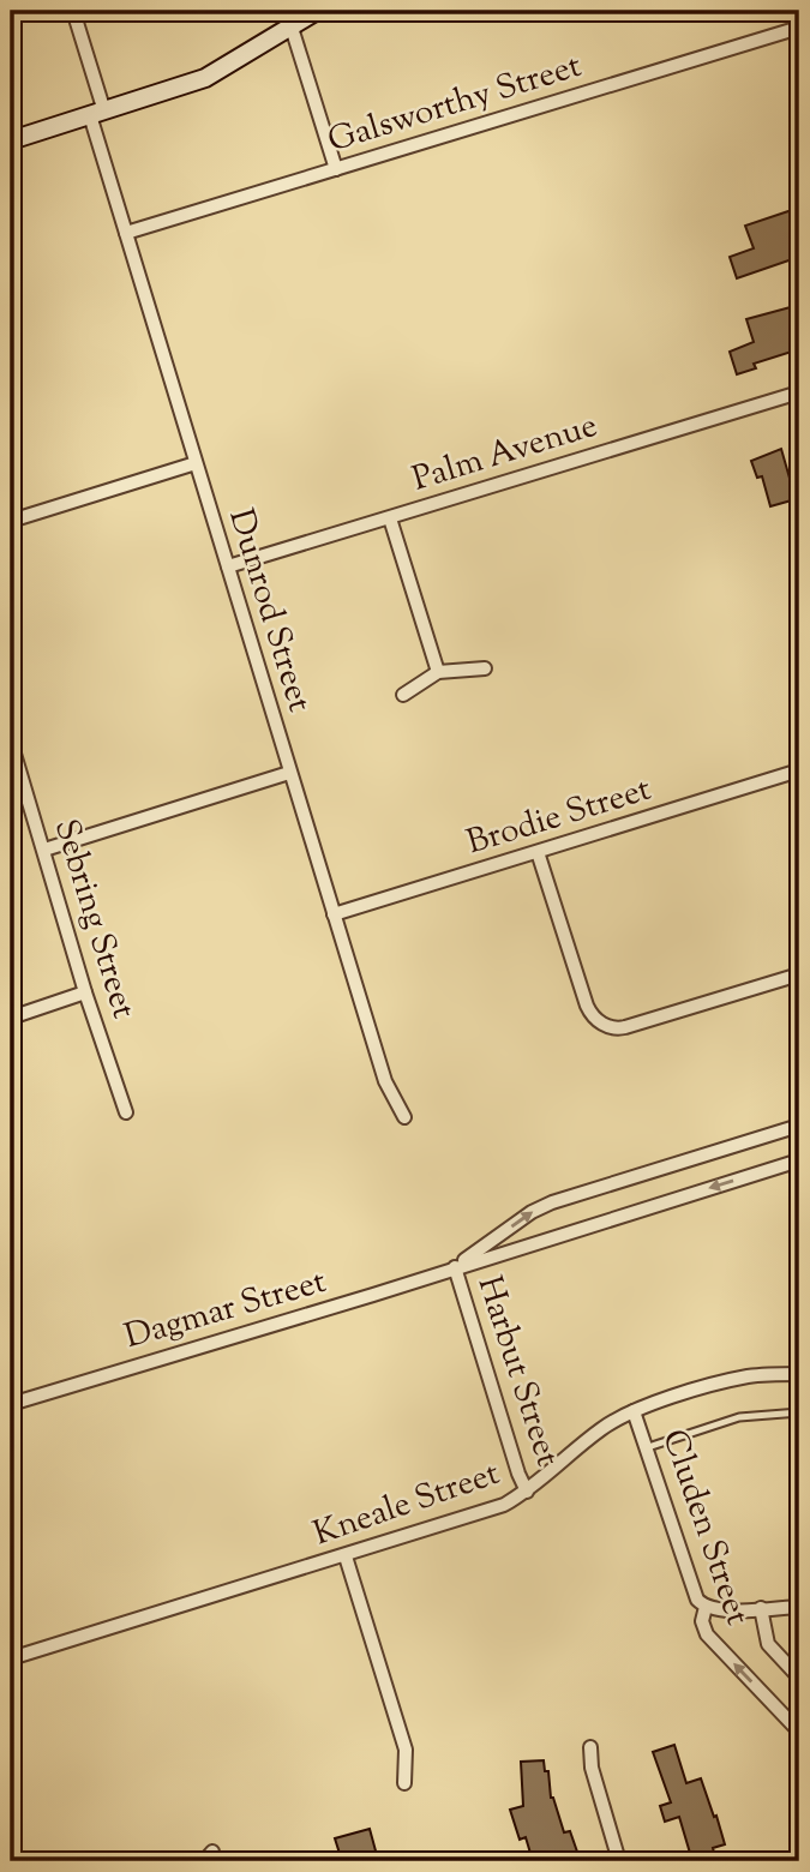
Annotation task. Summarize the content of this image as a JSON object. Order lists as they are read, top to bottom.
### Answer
{
  "streets": {
    "street": [
      "Galsworthy Street",
      "Palm Avenue",
      "Dunrod Street",
      "Brodie Street",
      "Sebring Street",
      "Dagmar Street",
      "Harbut Street",
      "Kneale Street",
      "Cluden Street"
    ]
  },
  "crossings": [
    ["Galsworthy Street", "Dunrod Street"],
    ["Palm Avenue", "Dunrod Street"],
    ["Dunrod Street", "Brodie Street"],
    ["Dagmar Street", "Harbut Street"],
    ["Harbut Street", "Kneale Street"],
    ["Kneale Street", "Cluden Street"]
  ]
}
